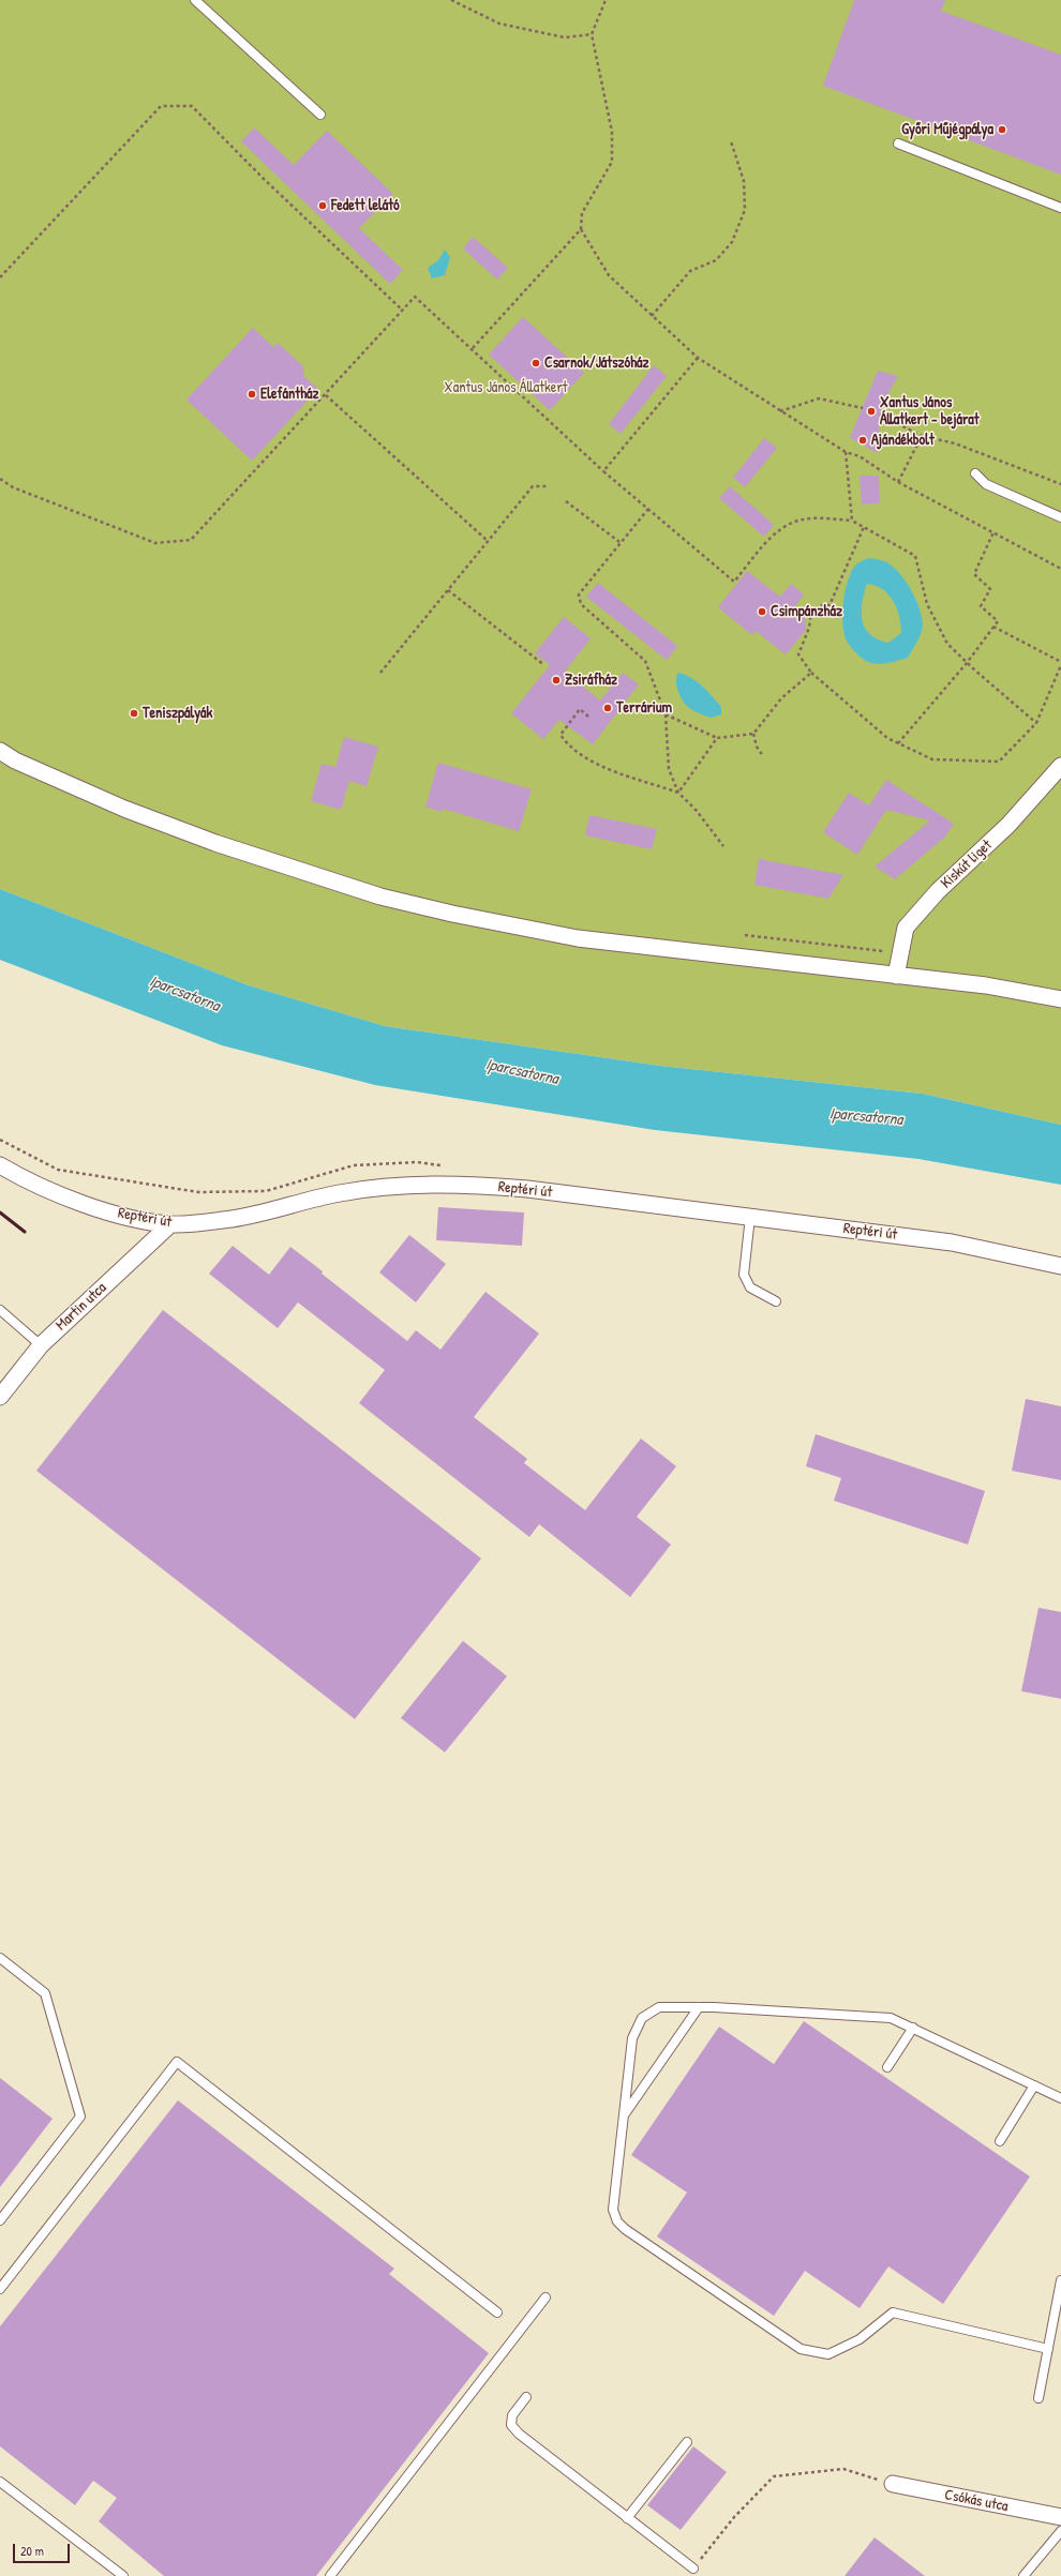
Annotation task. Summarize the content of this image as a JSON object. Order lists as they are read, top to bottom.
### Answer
{
  "streets": {
    "street": [
      "Kiskút liget",
      "Reptéri út",
      "Martin utca",
      "Csókás utca"
    ]
  },
  "crossings": [
    ["Reptéri út", "Martin utca"]
  ],
  "water": ["Iparcsatorna"],
  "parks": ["Xantus János Állatkert"],
  "places": [
    "Győri Műjégpálya",
    "Fedett lelátó",
    "Csarnok/Játszóház",
    "Elefántház",
    "Xantus János Állatkert - bejárat",
    "Ajándékbolt",
    "Csimpánzház",
    "Zsiráfház",
    "Terrárium",
    "Teniszpályák"
  ],
  "scale_bar": "20 m"
}
